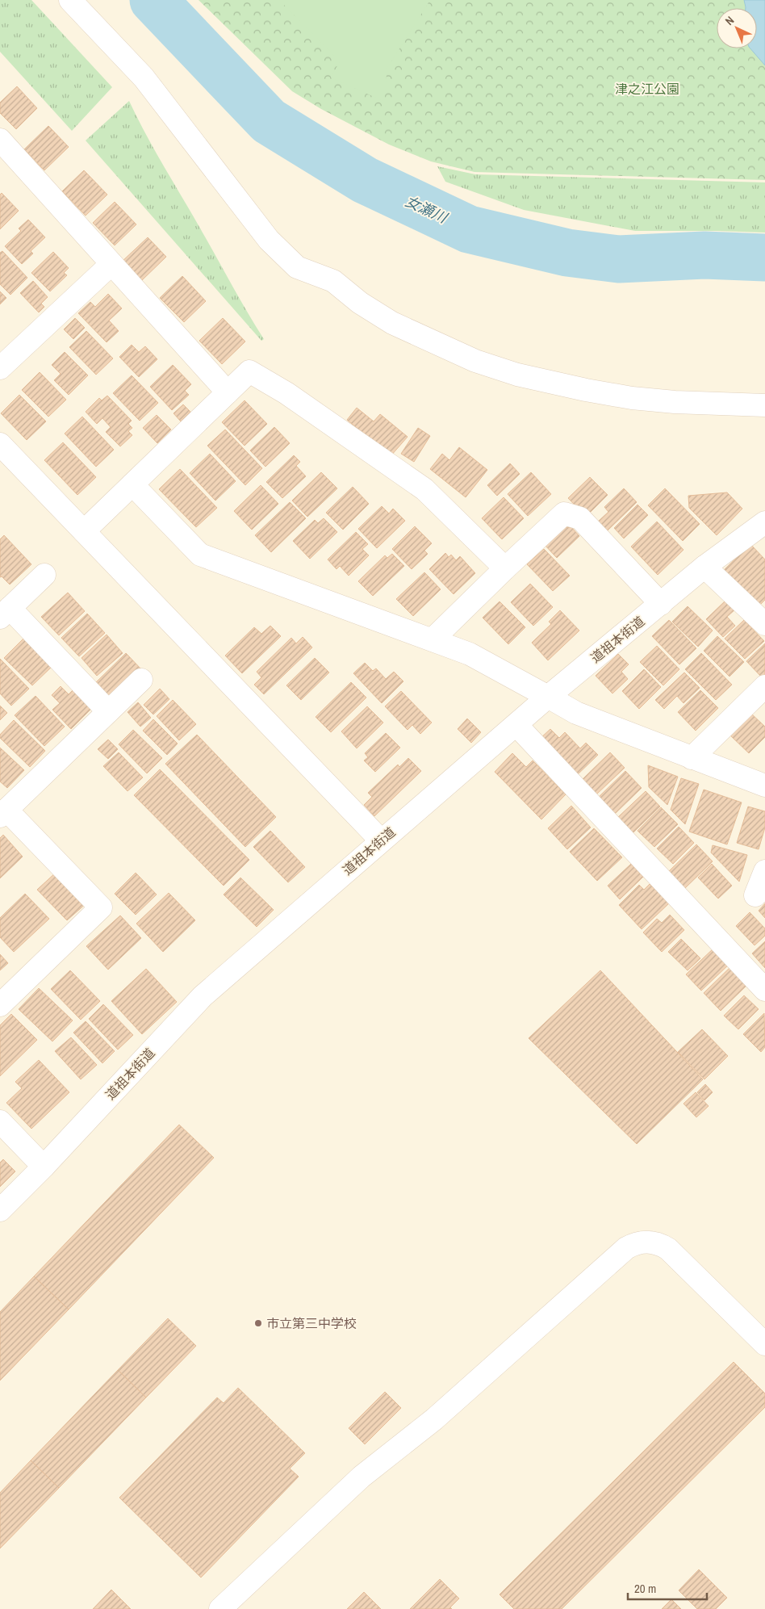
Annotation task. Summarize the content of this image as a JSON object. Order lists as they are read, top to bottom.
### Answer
{
  "streets": {
    "street": ["道祖本街道"]
  },
  "water": ["女瀬川"],
  "parks": ["津之江公園"],
  "places": ["市立第三中学校"],
  "scale_bar": "20 m",
  "north": "top left"
}
